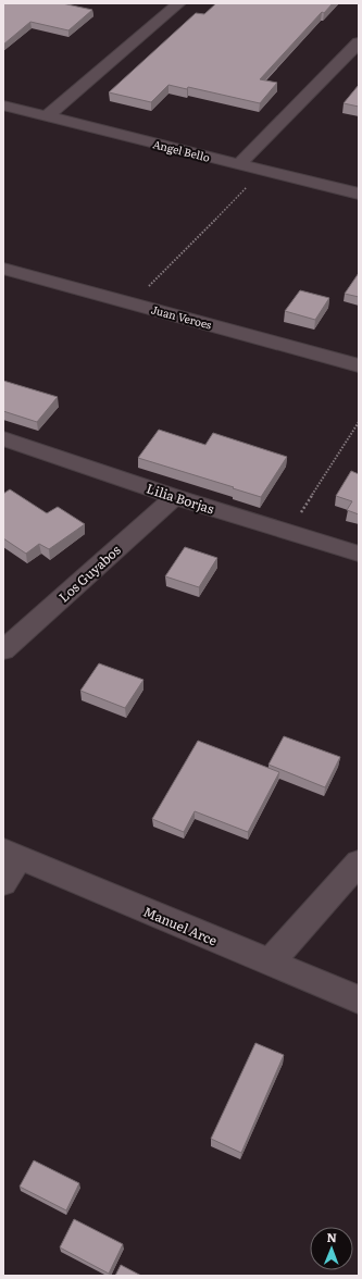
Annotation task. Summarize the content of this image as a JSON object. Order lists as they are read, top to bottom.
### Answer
{
  "streets": {
    "street": [
      "Angel Bello",
      "Juan Veroes",
      "Lilia Borjas",
      "Los Guyabos",
      "Manuel Arce"
    ]
  },
  "crossings": [
    ["Lilia Borjas", "Los Guyabos"]
  ],
  "north": "top"
}
